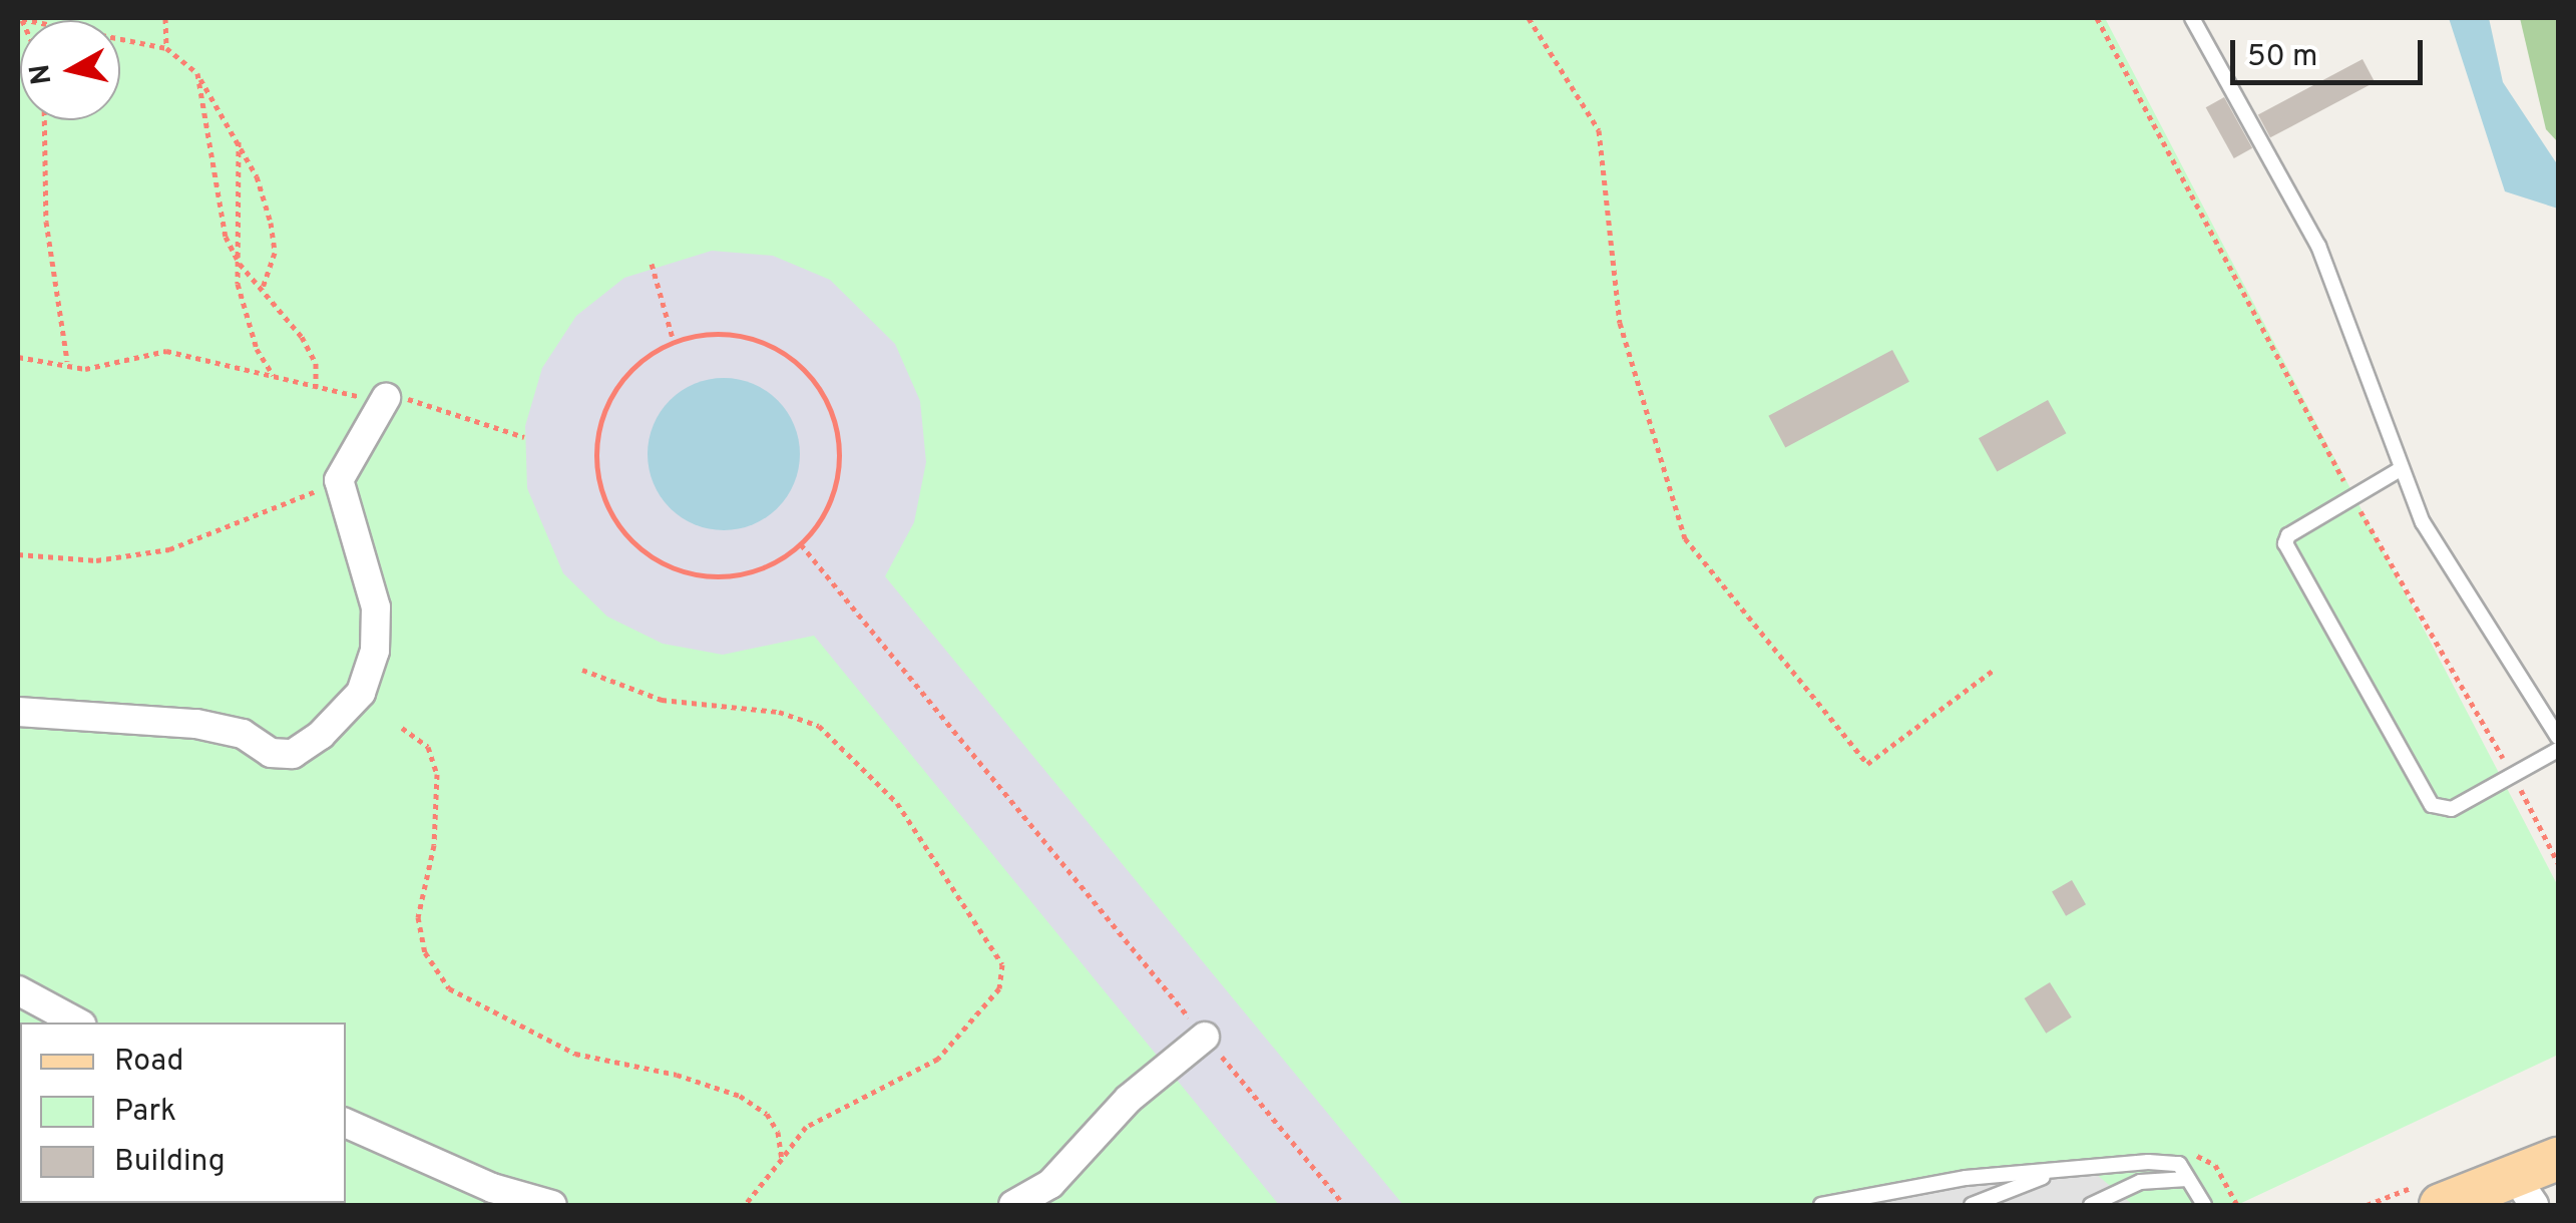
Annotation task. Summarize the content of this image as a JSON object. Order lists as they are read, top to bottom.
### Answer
{
  "legend": ["Road", "Park", "Building"],
  "scale_bar": "50 m",
  "north": "left"
}
